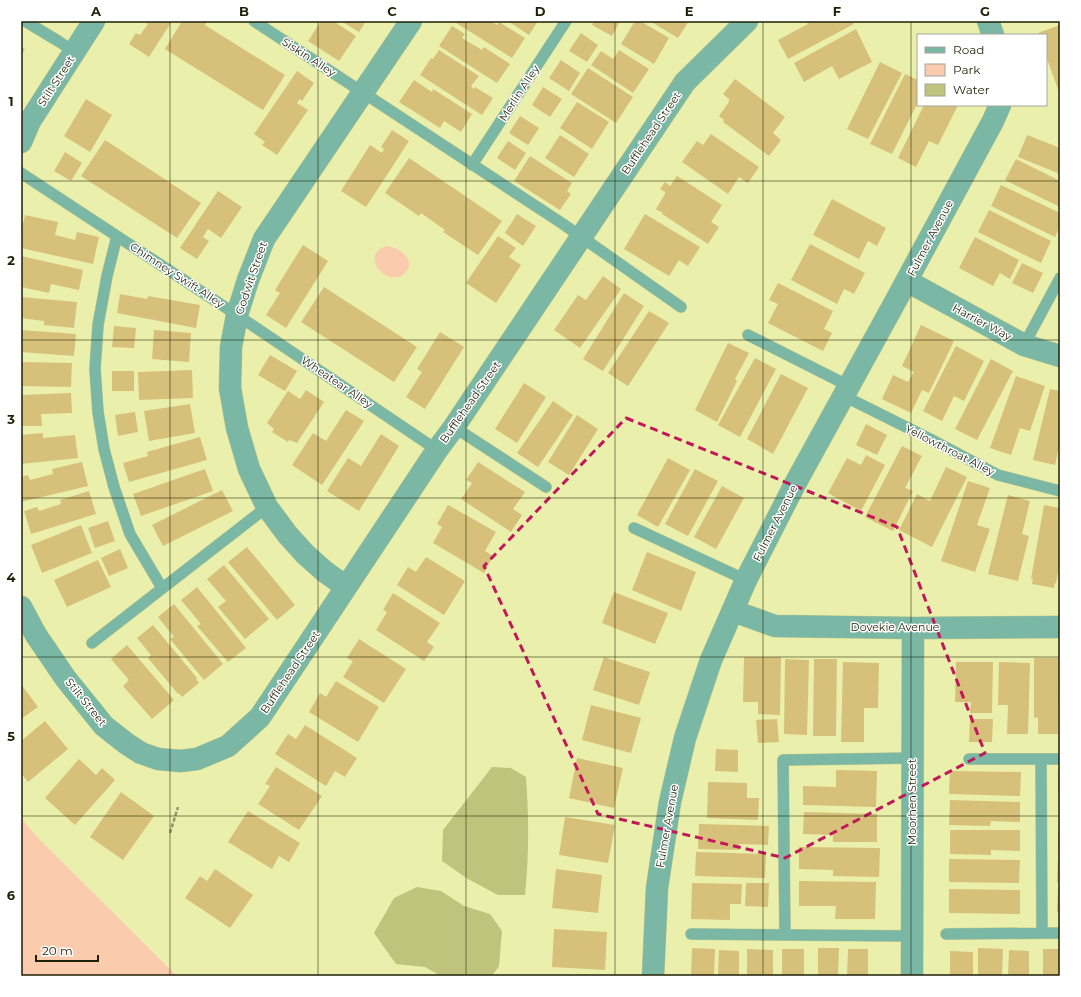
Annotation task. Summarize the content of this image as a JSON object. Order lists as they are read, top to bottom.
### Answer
{
  "streets": {
    "street": [
      "Stilt Street",
      "Bufflehead Street",
      "Fulmer Avenue",
      "Godwit Street",
      "Harrier Way",
      "Dovekie Avenue",
      "Moorhen Street"
    ],
    "lane": [
      "Siskin Alley",
      "Merlin Alley",
      "Chimney Swift Alley",
      "Wheatear Alley",
      "Yellowthroat Alley"
    ]
  },
  "crossings": [
    ["Siskin Alley", "Godwit Street"],
    ["Stilt Street", "Bufflehead Street"],
    ["Bufflehead Street", "Godwit Street"],
    ["Bufflehead Street", "Wheatear Alley"],
    ["Fulmer Avenue", "Harrier Way"],
    ["Fulmer Avenue", "Yellowthroat Alley"],
    ["Fulmer Avenue", "Dovekie Avenue"],
    ["Chimney Swift Alley", "Godwit Street"],
    ["Chimney Swift Alley", "Wheatear Alley"],
    ["Godwit Street", "Wheatear Alley"],
    ["Dovekie Avenue", "Moorhen Street"]
  ],
  "legend": ["Road", "Park", "Water"],
  "scale_bar": "20 m",
  "grid": {
    "columns": [
      "A",
      "B",
      "C",
      "D",
      "E",
      "F",
      "G"
    ],
    "rows": [
      "1",
      "2",
      "3",
      "4",
      "5",
      "6"
    ]
  }
}
